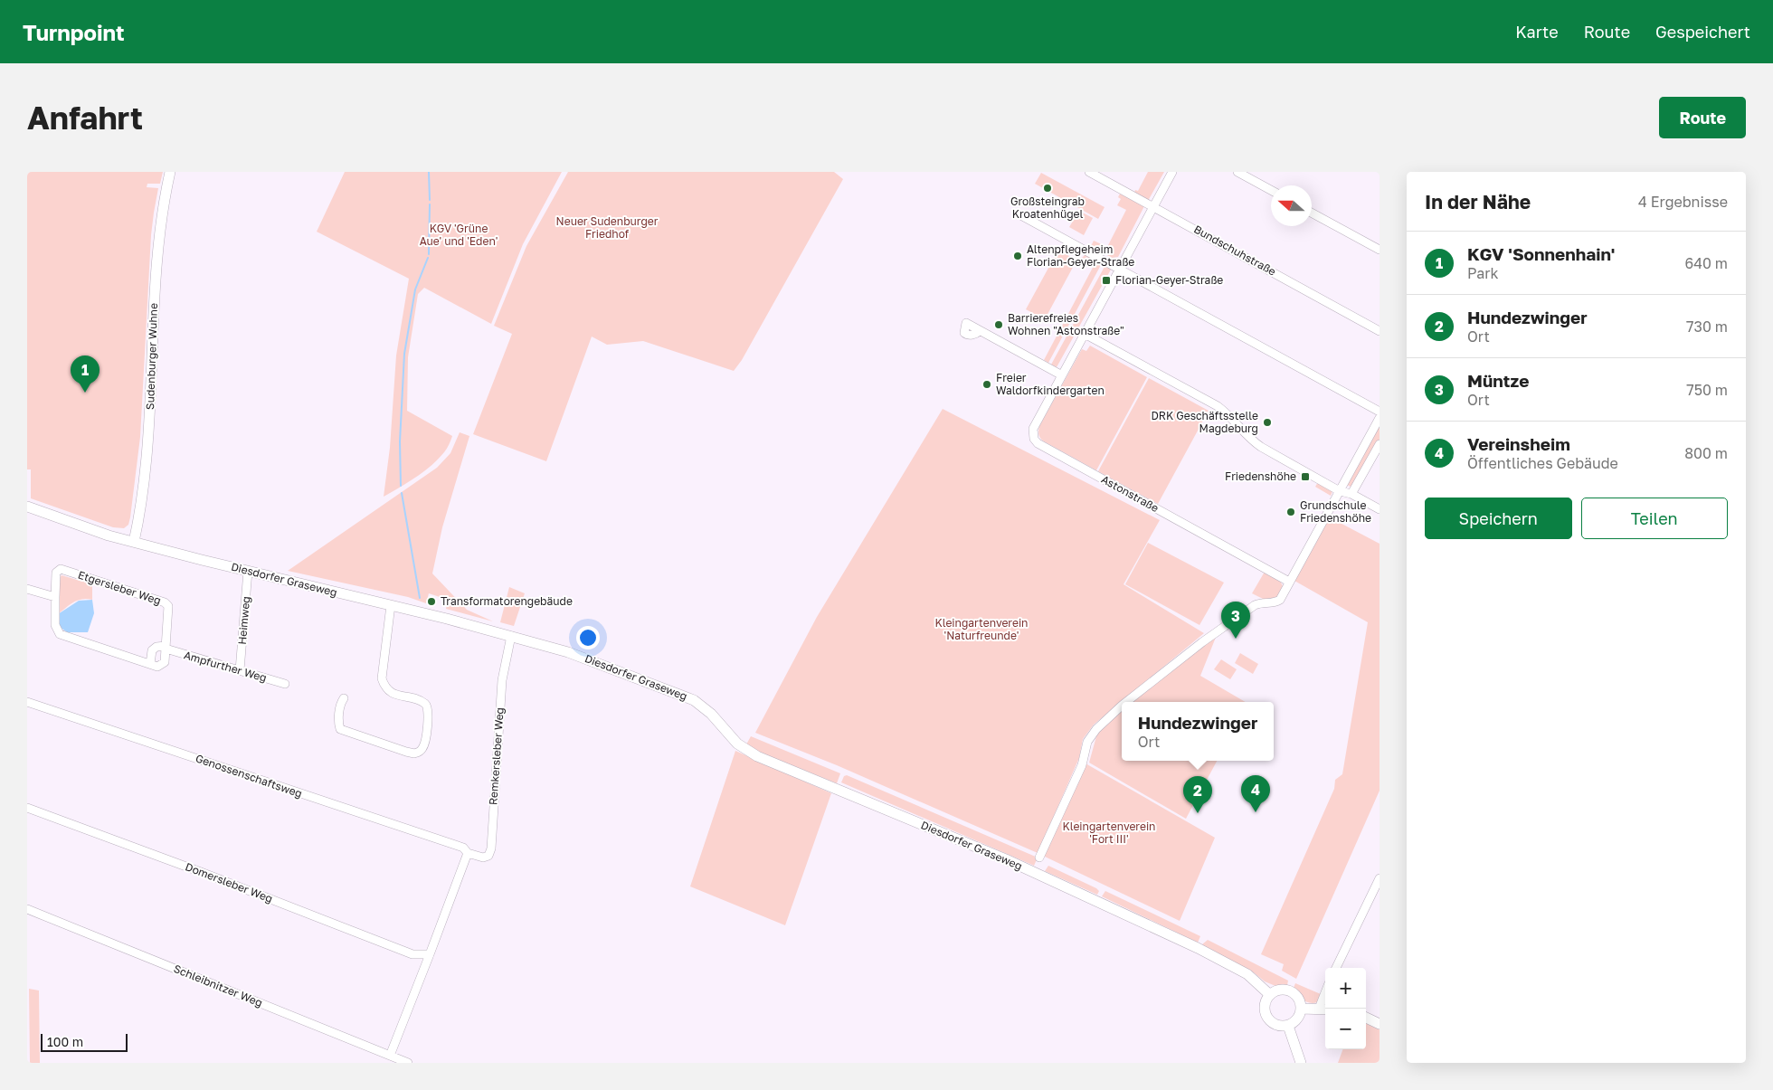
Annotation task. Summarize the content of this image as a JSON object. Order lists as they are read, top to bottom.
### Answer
{
  "streets": {
    "main road": ["Sudenburger Wuhne", "Diesdorfer Graseweg"],
    "street": [
      "Bundschuhstraße",
      "Astonstraße",
      "Etgersleber Weg",
      "Heimweg",
      "Ampfurther Weg",
      "Remkersleber Weg",
      "Genossenschaftsweg",
      "Domersleber Weg",
      "Schleibnitzer Weg"
    ]
  },
  "crossings": [
    ["Bundschuhstraße", "Astonstraße"],
    ["Sudenburger Wuhne", "Diesdorfer Graseweg"],
    ["Diesdorfer Graseweg", "Heimweg"],
    ["Diesdorfer Graseweg", "Remkersleber Weg"],
    ["Etgersleber Weg", "Ampfurther Weg"],
    ["Heimweg", "Ampfurther Weg"],
    ["Remkersleber Weg", "Genossenschaftsweg"]
  ],
  "parks": [
    "Neuer Sudenburger Friedhof",
    "KGV 'Grüne Aue' und 'Eden'",
    "Kleingartenverein 'Naturfreunde'",
    "Kleingartenverein 'Fort III'"
  ],
  "places": {
    "other": [
      "Großsteingrab Kroatenhügel",
      "Altenpflegeheim Florian-Geyer-Straße",
      "Barrierefreies Wohnen \"Astonstraße\"",
      "Freier Waldorfkindergarten",
      "DRK Geschäftsstelle Magdeburg",
      "Grundschule Friedenshöhe",
      "Transformatorengebäude"
    ],
    "transit": ["Florian-Geyer-Straße", "Friedenshöhe"]
  },
  "scale_bar": "100 m",
  "north": "left",
  "page": {
    "header": "Turnpoint",
    "nav": ["Karte", "Route", "Gespeichert"],
    "buttons": [
      "Route",
      ["Speichern", "Teilen"]
    ],
    "title": "Anfahrt",
    "heading": ["In der Nähe", "4 Ergebnisse"],
    "list": [
      {
        "mark": "1",
        "name": "KGV 'Sonnenhain'",
        "note": "Park",
        "value": "640 m"
      },
      {
        "mark": "2",
        "name": "Hundezwinger",
        "note": "Ort",
        "value": "730 m"
      },
      {
        "mark": "3",
        "name": "Müntze",
        "note": "Ort",
        "value": "750 m"
      },
      {
        "mark": "4",
        "name": "Vereinsheim",
        "note": "Öffentliches Gebäude",
        "value": "800 m"
      }
    ],
    "pins": [
      "1",
      "3",
      "4",
      "2"
    ],
    "popup": ["Hundezwinger", "Ort"],
    "map_buttons": ["+", "−"],
    "scale": "100 m"
  }
}
